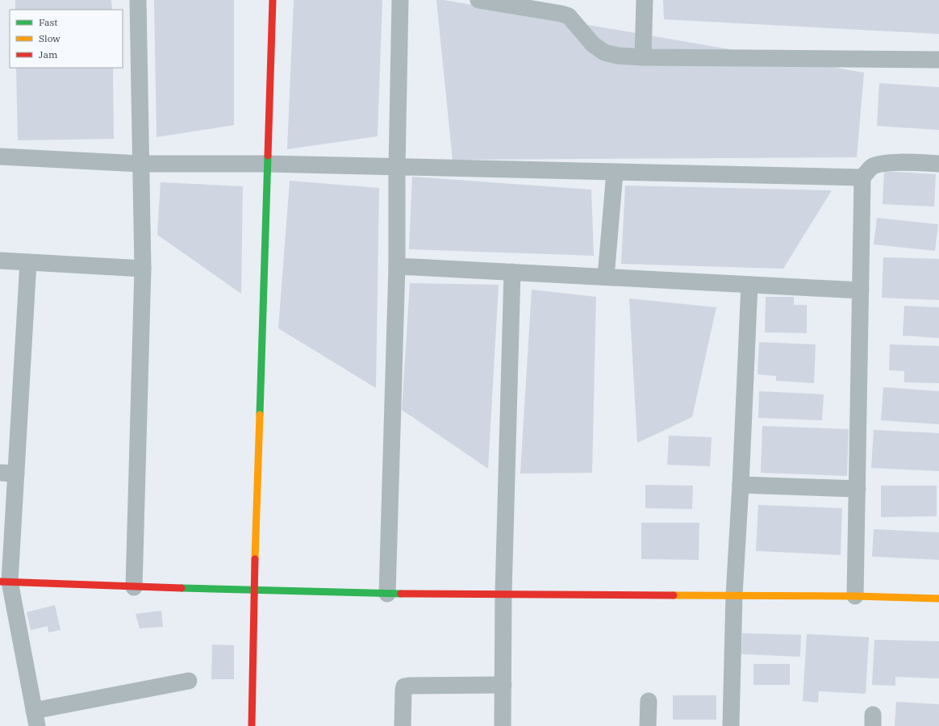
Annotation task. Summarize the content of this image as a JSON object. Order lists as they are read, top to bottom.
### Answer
{
  "legend": ["Fast", "Slow", "Jam"]
}
